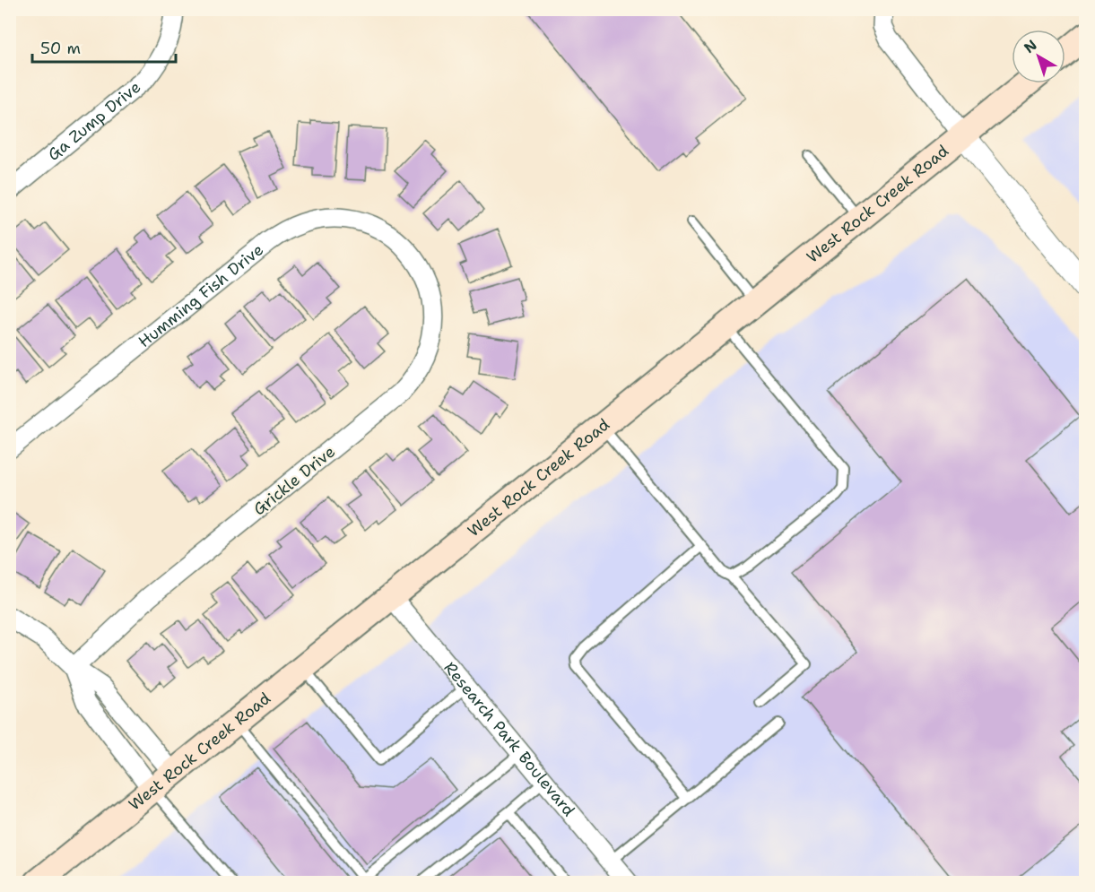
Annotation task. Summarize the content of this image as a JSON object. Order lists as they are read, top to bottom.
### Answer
{
  "streets": {
    "main road": ["West Rock Creek Road"],
    "street": [
      "Ga Zump Drive",
      "Humming Fish Drive",
      "Grickle Drive",
      "Research Park Boulevard"
    ]
  },
  "crossings": [
    ["West Rock Creek Road", "Research Park Boulevard"],
    ["Humming Fish Drive", "Grickle Drive"]
  ],
  "scale_bar": "50 m",
  "north": "top left"
}
